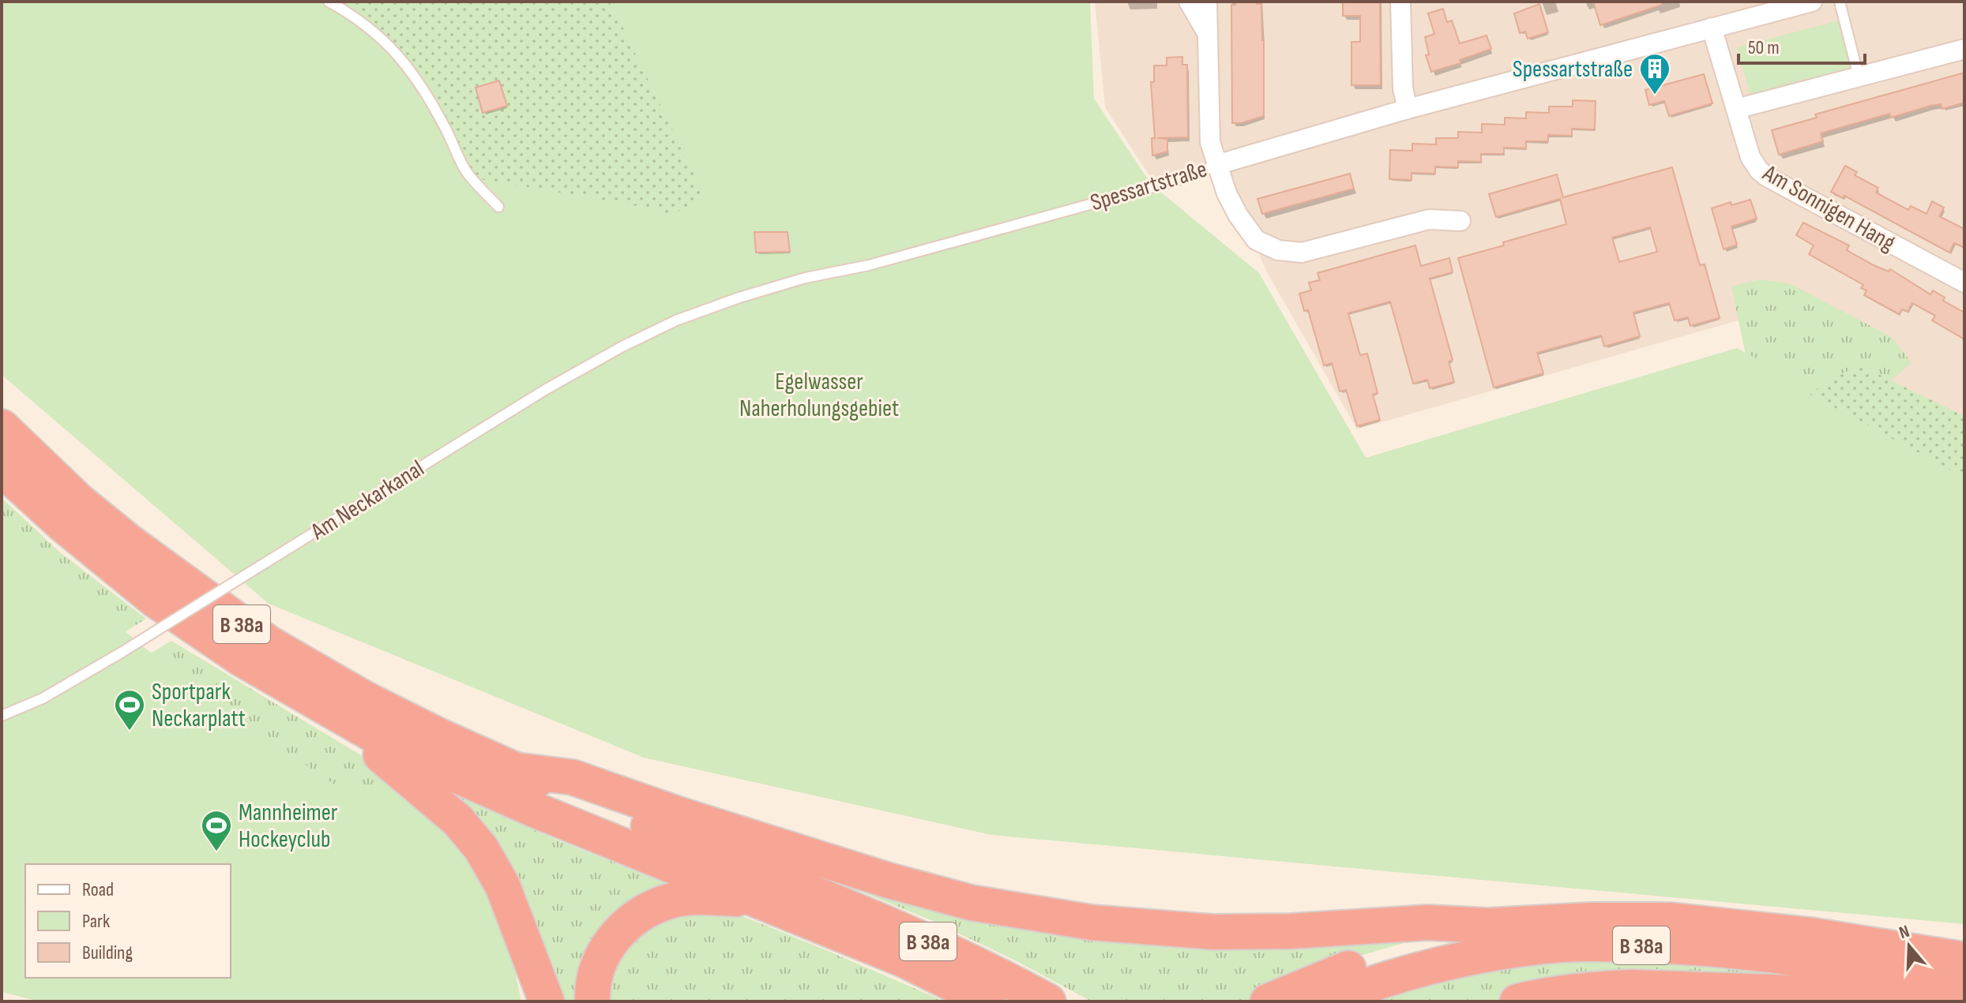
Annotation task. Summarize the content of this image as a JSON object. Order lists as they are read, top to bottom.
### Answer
{
  "streets": {
    "highway": ["B 38a"],
    "street": ["Spessartstraße", "Am Sonnigen Hang"],
    "lane": ["Am Neckarkanal"]
  },
  "crossings": [
    ["Spessartstraße", "Am Sonnigen Hang"],
    ["Spessartstraße", "Am Neckarkanal"]
  ],
  "parks": ["Egelwasser Naherholungsgebiet"],
  "places": {
    "building": ["Spessartstraße"],
    "sports": ["Sportpark Neckarplatt", "Mannheimer Hockeyclub"]
  },
  "legend": ["Road", "Park", "Building"],
  "scale_bar": "50 m",
  "north": "top"
}
